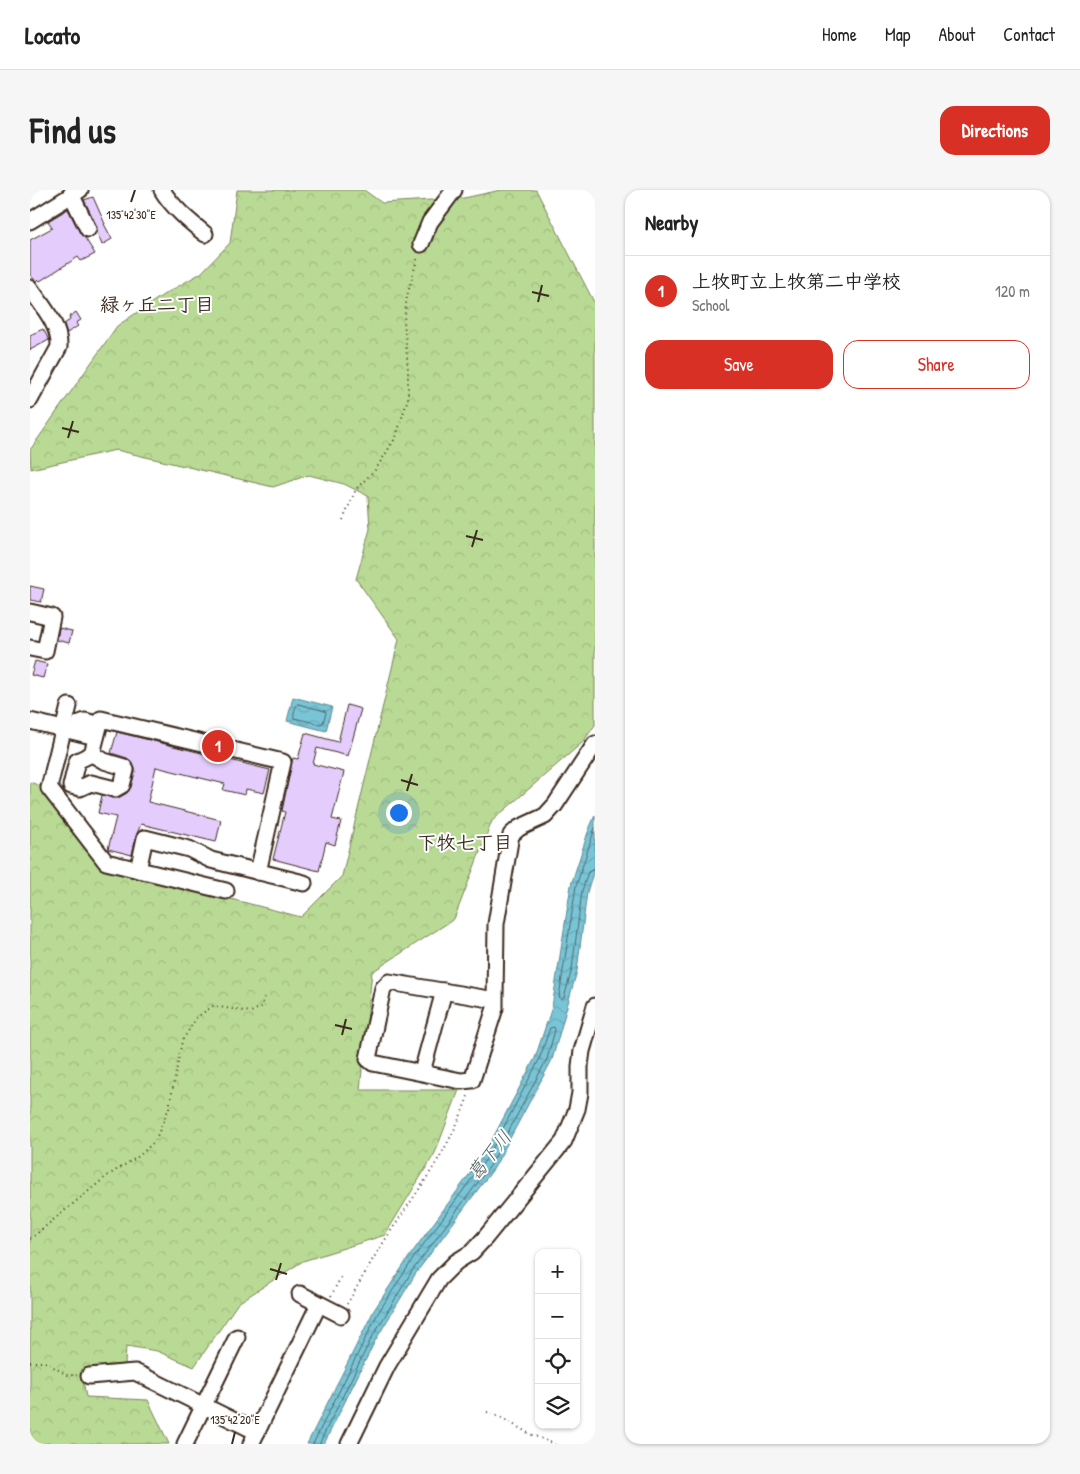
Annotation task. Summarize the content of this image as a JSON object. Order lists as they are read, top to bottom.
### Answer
{
  "districts": ["緑ヶ丘二丁目", "下牧七丁目"],
  "water": ["葛下川"],
  "page": {
    "header": "Locato",
    "nav": [
      "Home",
      "Map",
      "About",
      "Contact"
    ],
    "buttons": [
      "Directions",
      ["Save", "Share"]
    ],
    "title": "Find us",
    "heading": "Nearby",
    "list": [
      {
        "mark": "1",
        "name": "上牧町立上牧第二中学校",
        "note": "School",
        "value": "120 m"
      }
    ],
    "pins": "1",
    "map_buttons": ["+", "−"]
  },
  "coordinates": ["135°42'30\"E", "135°42'20\"E"]
}
